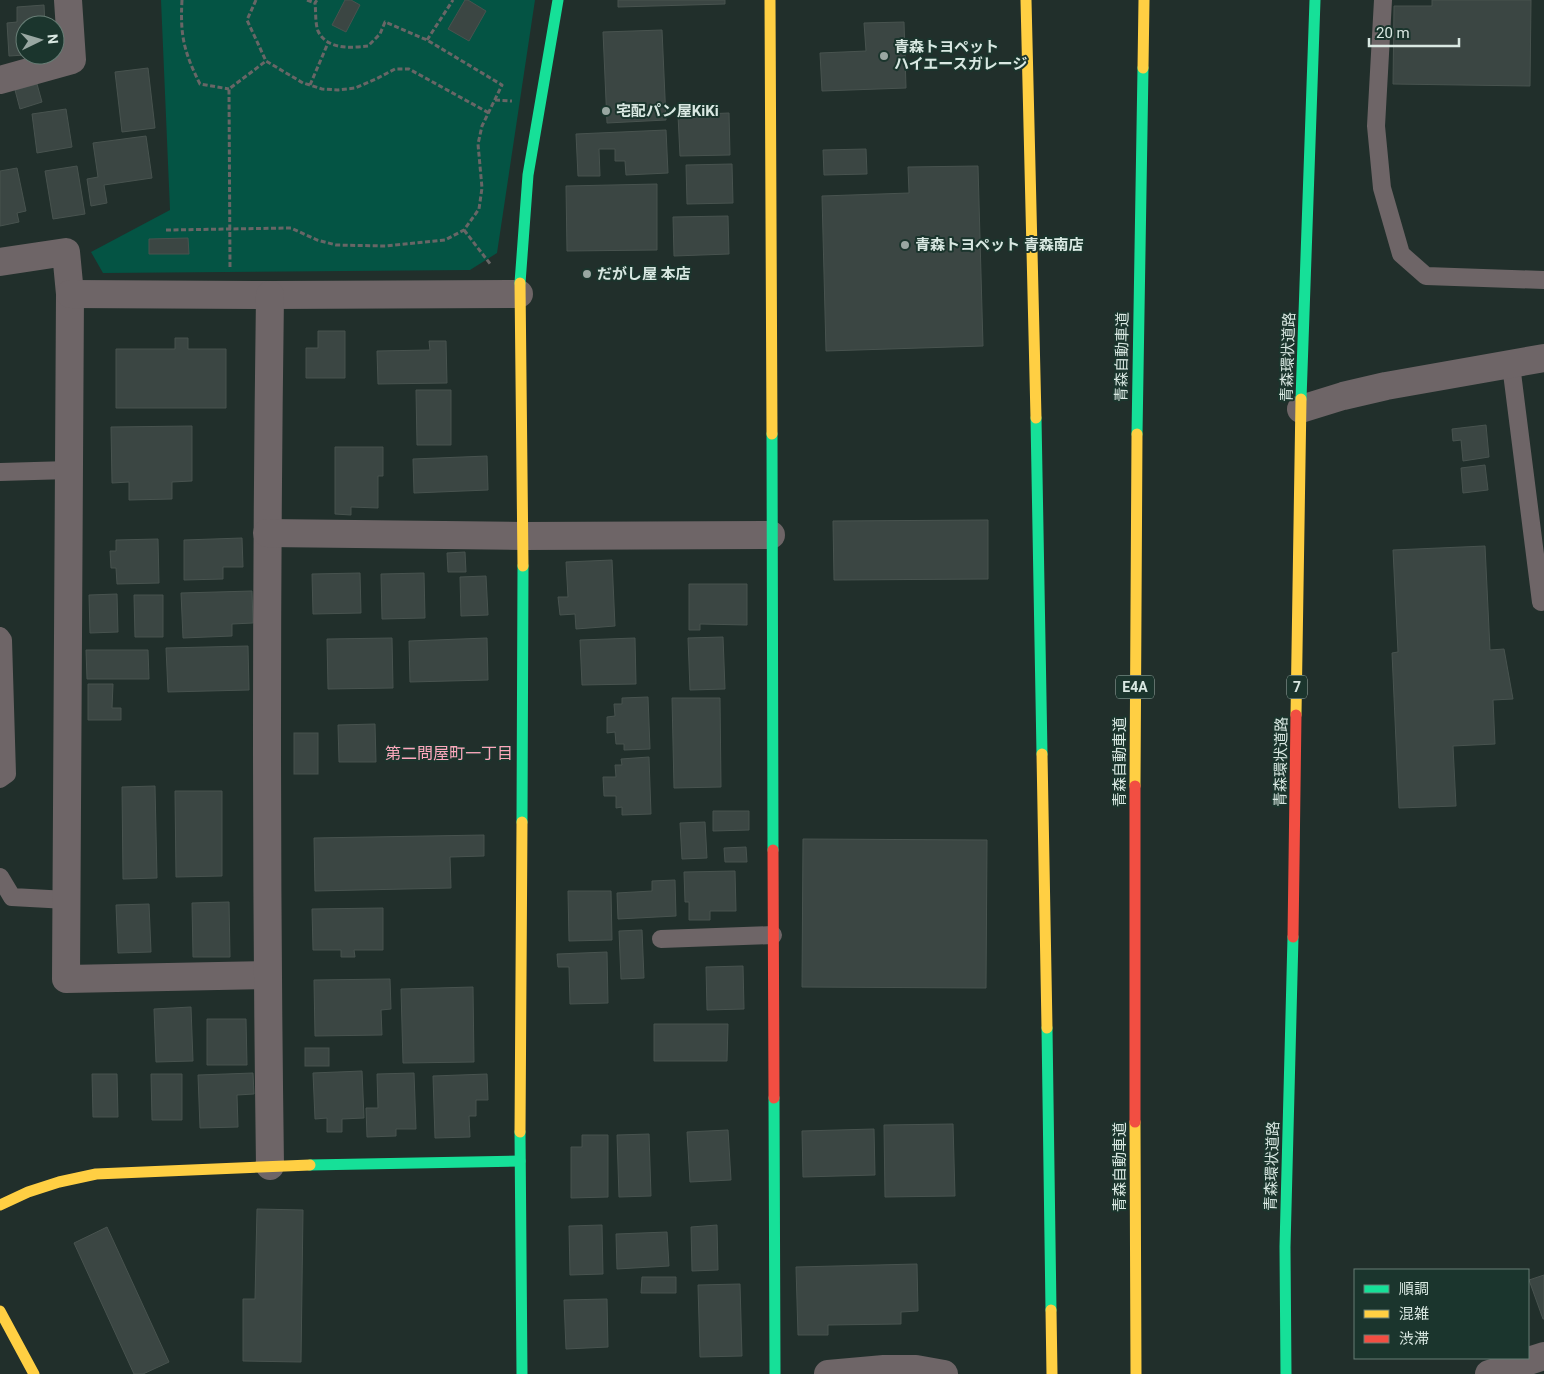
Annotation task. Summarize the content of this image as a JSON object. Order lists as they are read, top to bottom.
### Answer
{
  "streets": {
    "main road": [
      "青森自動車道",
      "青森環状道路",
      "E4A",
      "7"
    ]
  },
  "districts": ["第二問屋町一丁目"],
  "places": [
    "青森トヨペット ハイエースガレージ",
    "宅配パン屋KiKi",
    "青森トヨペット 青森南店",
    "だがし屋 本店"
  ],
  "legend": ["順調", "混雑", "渋滞"],
  "scale_bar": "20 m",
  "north": "right"
}
